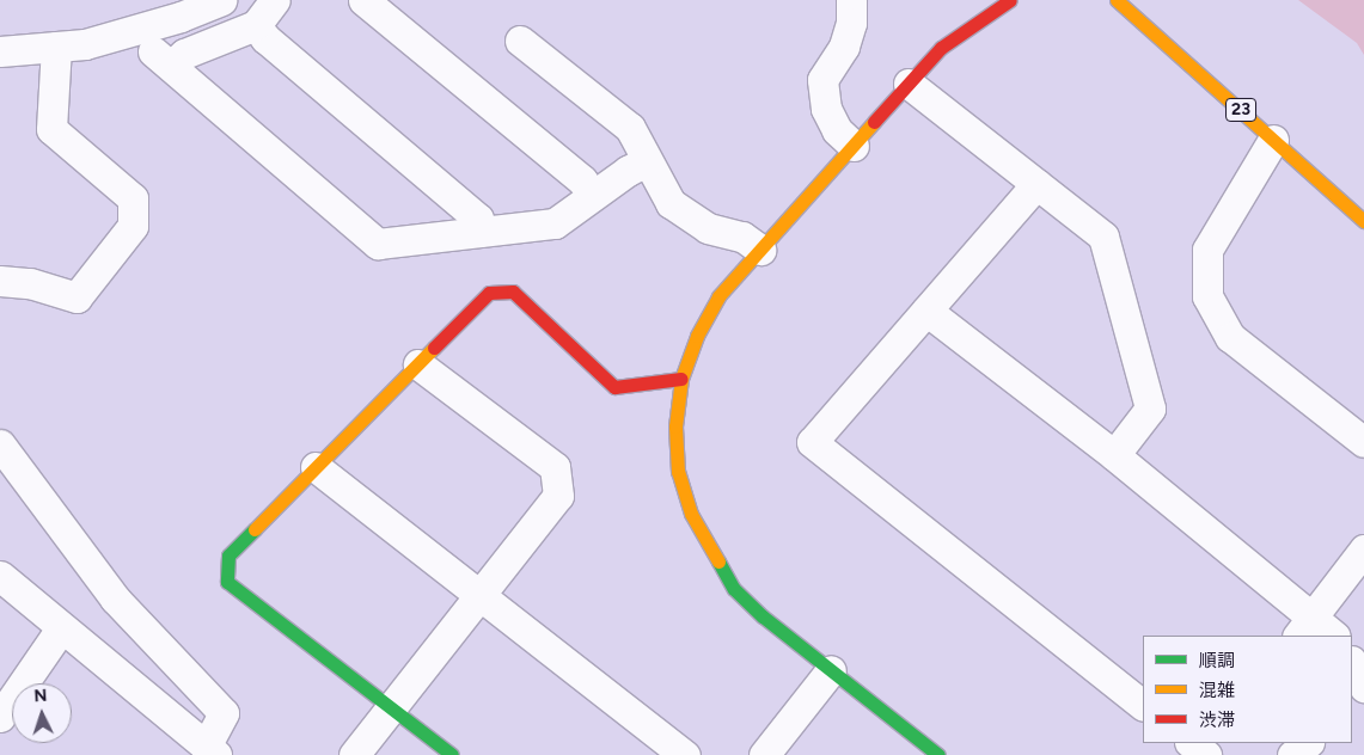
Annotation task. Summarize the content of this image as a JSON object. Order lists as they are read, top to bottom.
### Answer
{
  "streets": {
    "street": ["23"]
  },
  "legend": ["順調", "混雑", "渋滞"],
  "north": "top"
}
